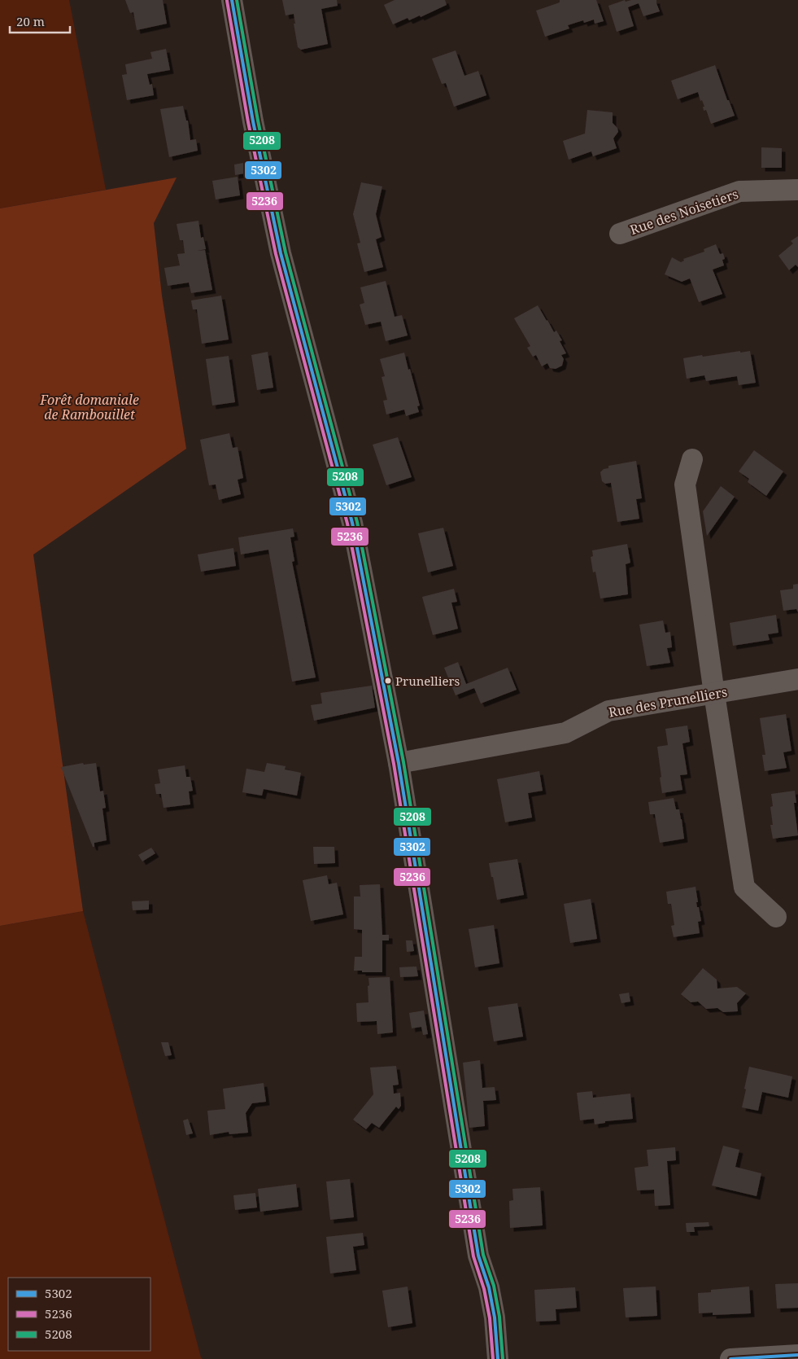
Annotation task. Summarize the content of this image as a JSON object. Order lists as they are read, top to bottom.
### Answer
{
  "streets": {
    "street": ["Rue des Noisetiers", "Rue des Prunelliers"]
  },
  "parks": ["Forêt domaniale de Rambouillet"],
  "places": ["Prunelliers"],
  "lines": ["transit line 5302", "transit line 5208", "transit line 5236"],
  "legend": ["5302", "5236", "5208"],
  "scale_bar": "20 m"
}
